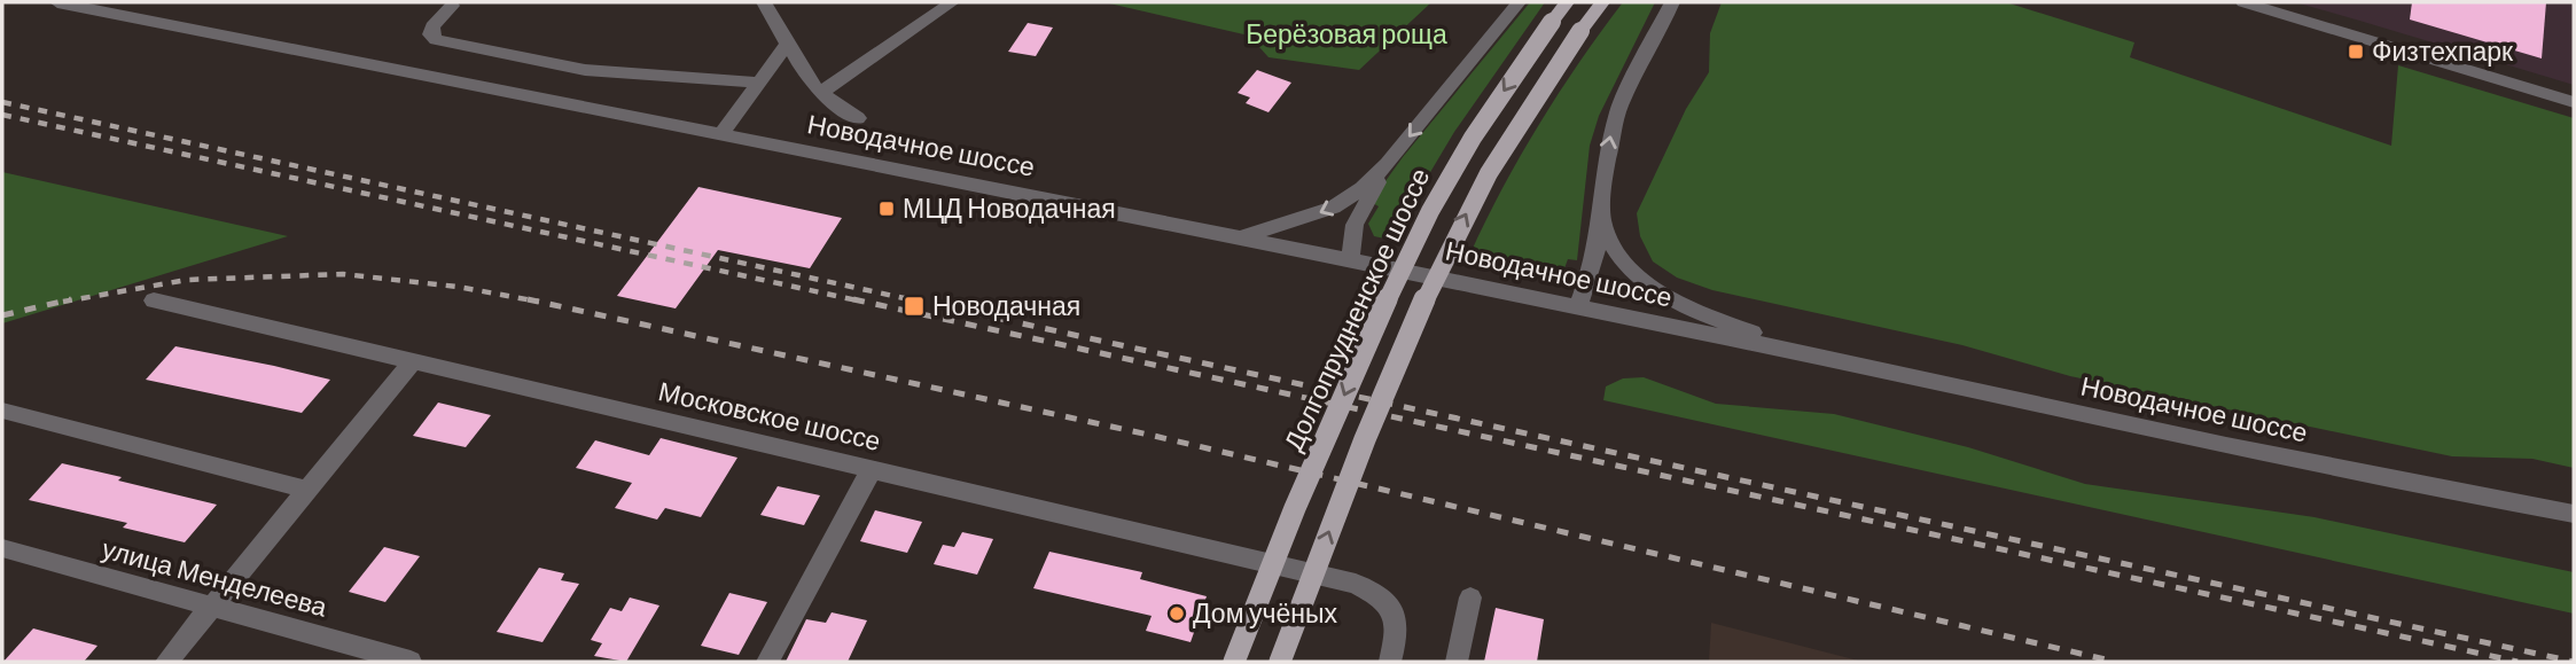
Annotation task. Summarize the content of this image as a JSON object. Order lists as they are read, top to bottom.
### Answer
{
  "streets": {
    "main road": ["Долгопрудненское шоссе"],
    "street": ["Новодачное шоссе", "Московское шоссе", "улица Менделеева"]
  },
  "parks": ["Берёзовая роща"],
  "places": {
    "transit": ["Физтехпарк", "МЦД Новодачная", "Новодачная"],
    "other": ["Дом учёных"]
  }
}
